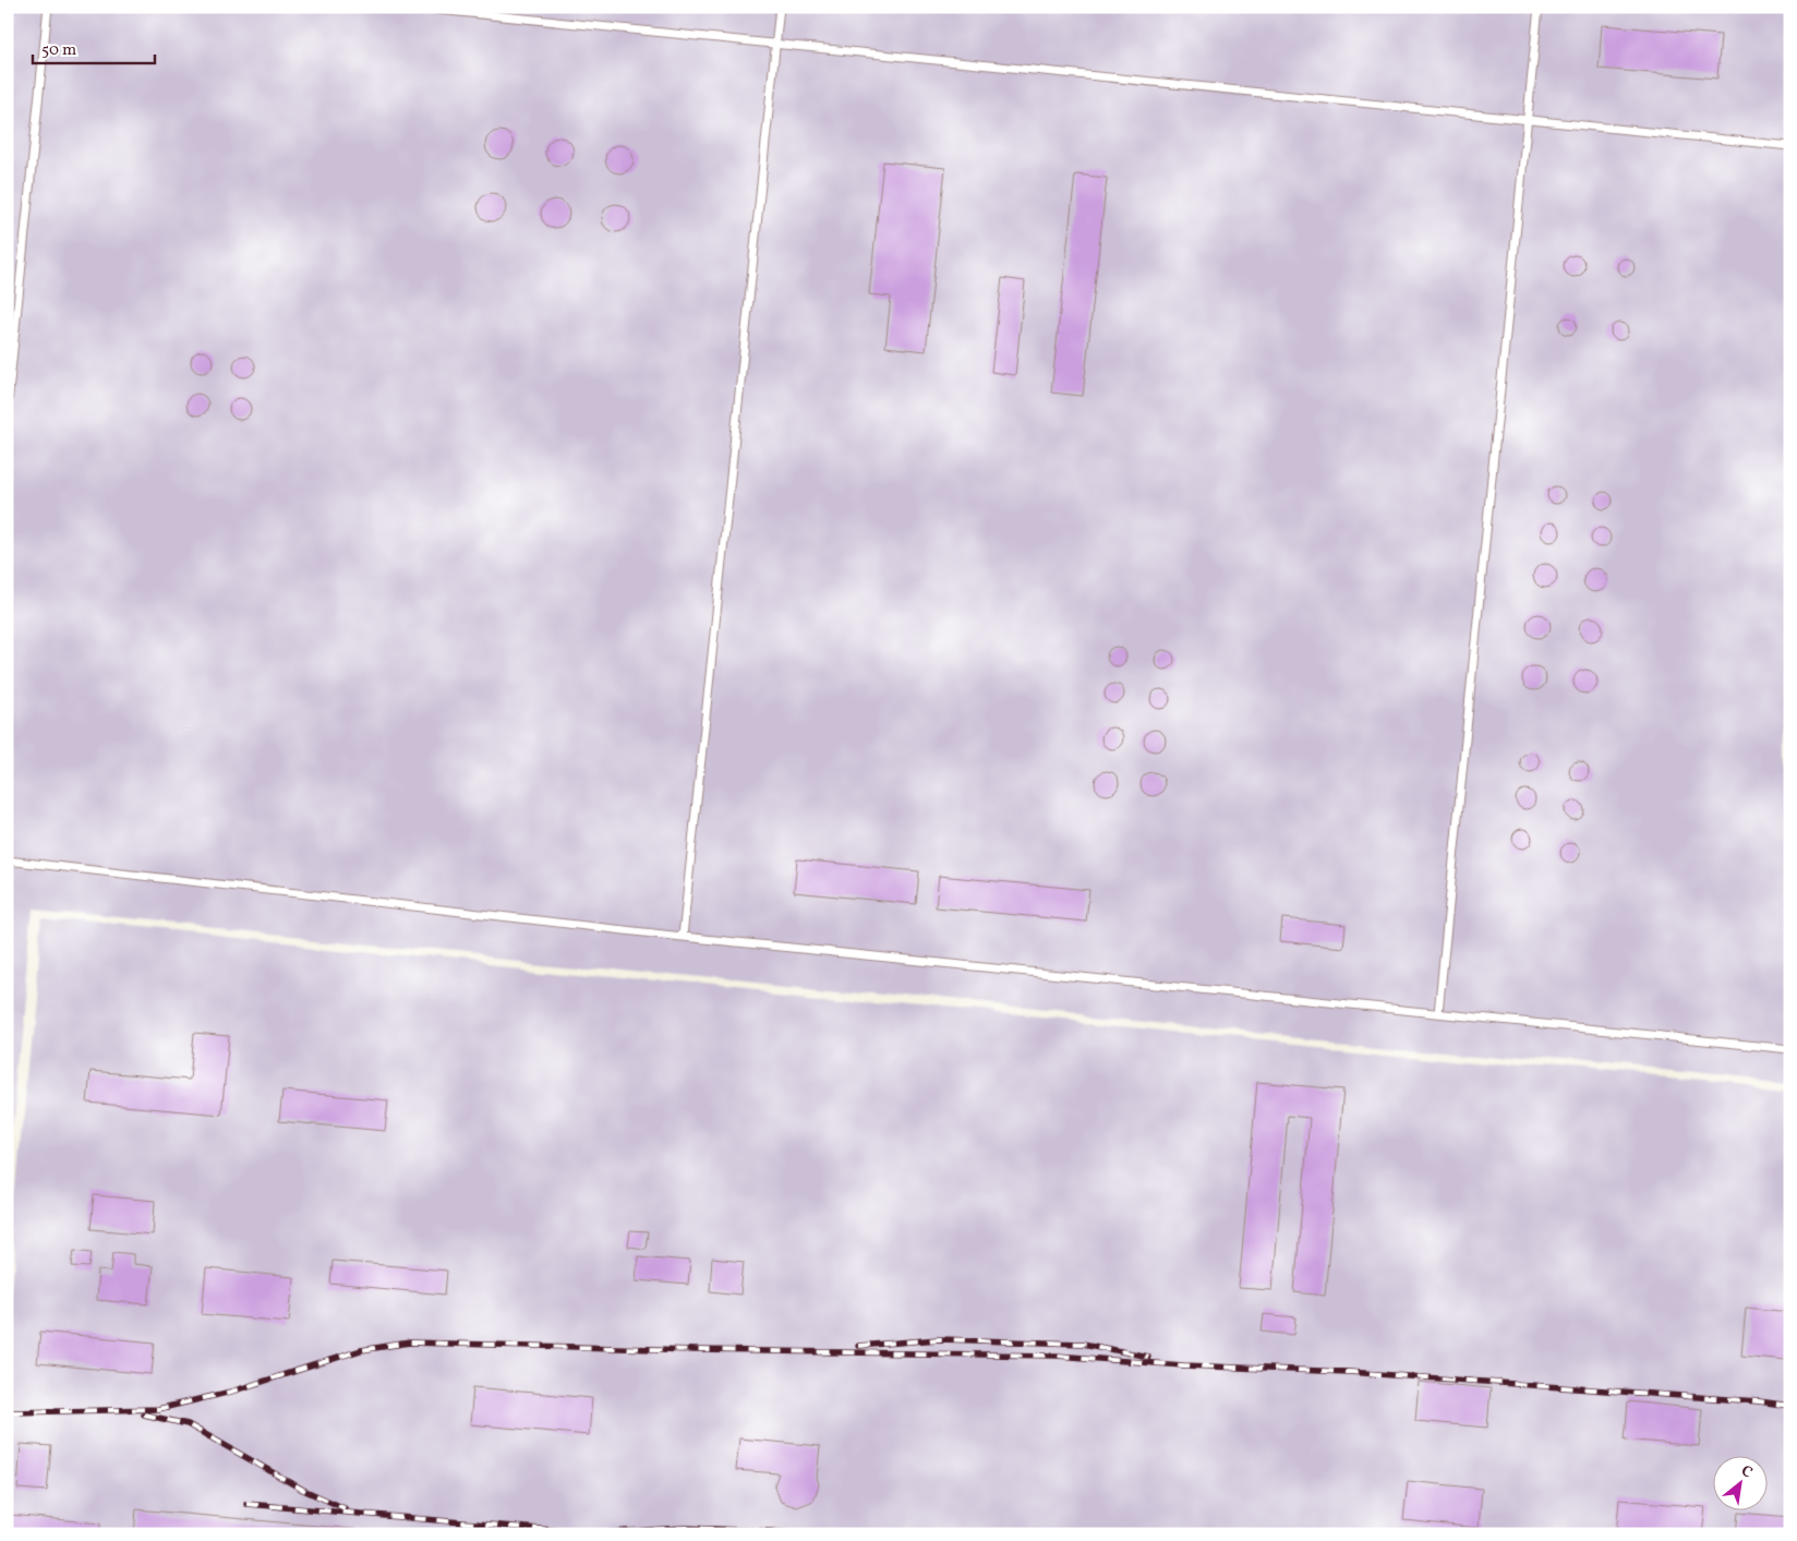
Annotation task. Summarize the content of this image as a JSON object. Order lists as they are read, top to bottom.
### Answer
{
  "scale_bar": "50 m",
  "north": "top right"
}
